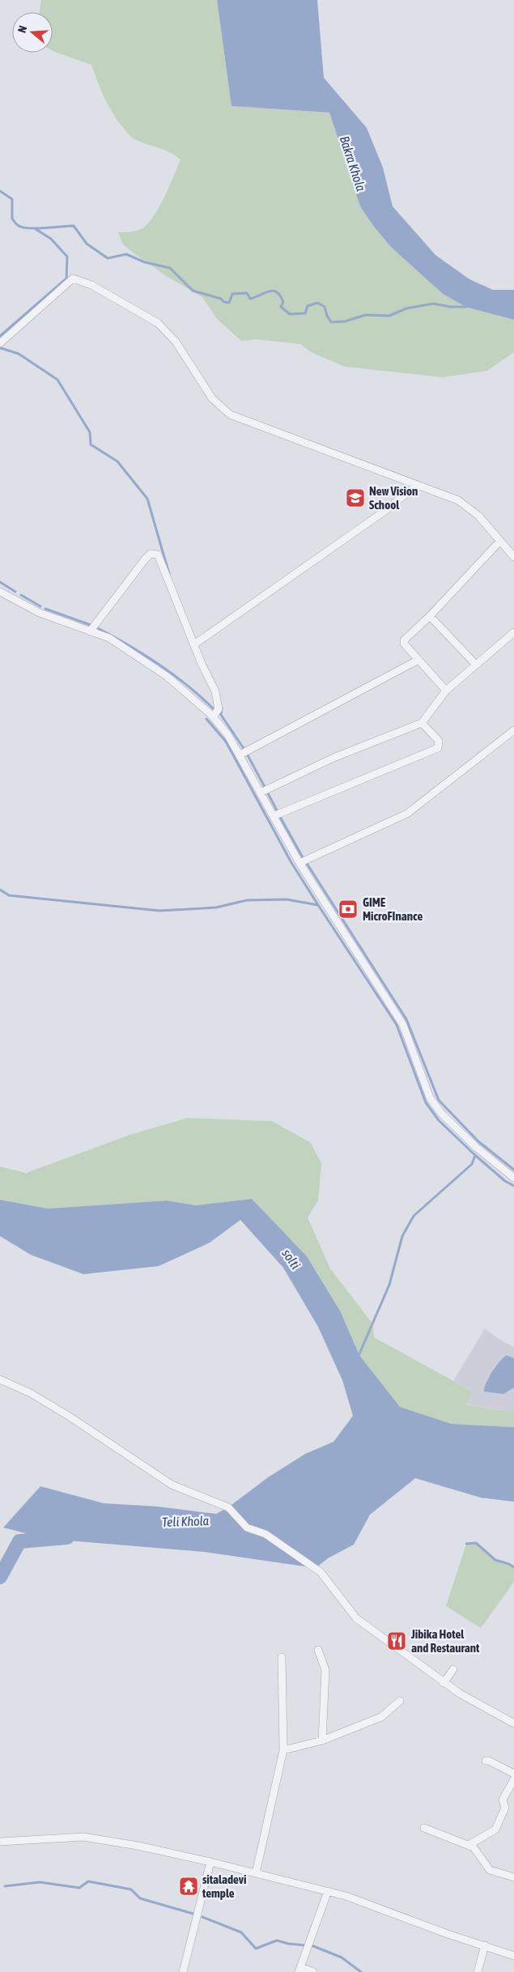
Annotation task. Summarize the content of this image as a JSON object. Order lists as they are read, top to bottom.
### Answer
{
  "water": ["Bakra Khola", "solti", "Teli Khola"],
  "places": {
    "school or university": ["New Vision School"],
    "bank": ["GIME MicroFInance"],
    "restaurant": ["Jibika Hotel and Restaurant"],
    "temple": ["sitaladevi temple"]
  },
  "north": "left"
}
